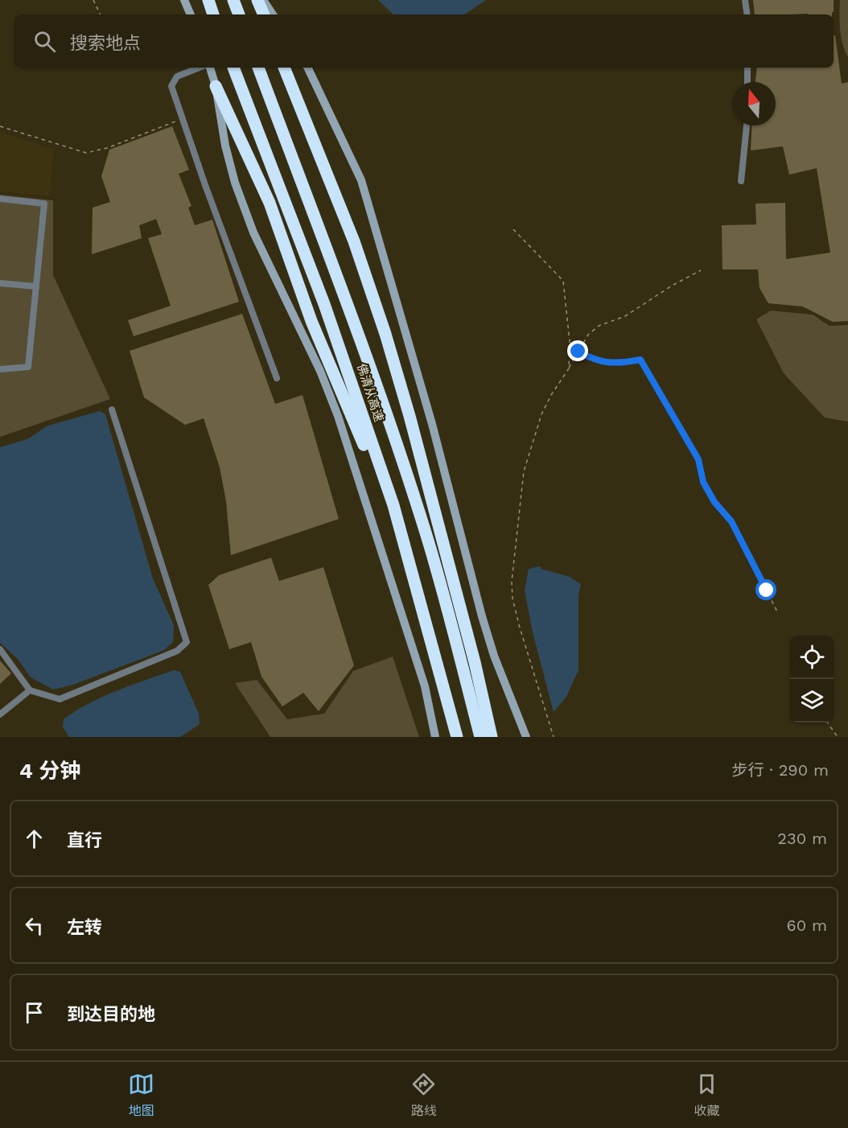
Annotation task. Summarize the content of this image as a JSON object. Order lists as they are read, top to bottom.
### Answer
{
  "streets": {
    "highway": ["佛清从高速"]
  },
  "north": "top",
  "page": {
    "search": "搜索地点",
    "heading": ["4 分钟", "步行 · 290 m"],
    "list": [
      ["直行", "230 m"],
      ["左转", "60 m"],
      "到达目的地"
    ],
    "nav": ["地图", "路线", "收藏"]
  }
}
